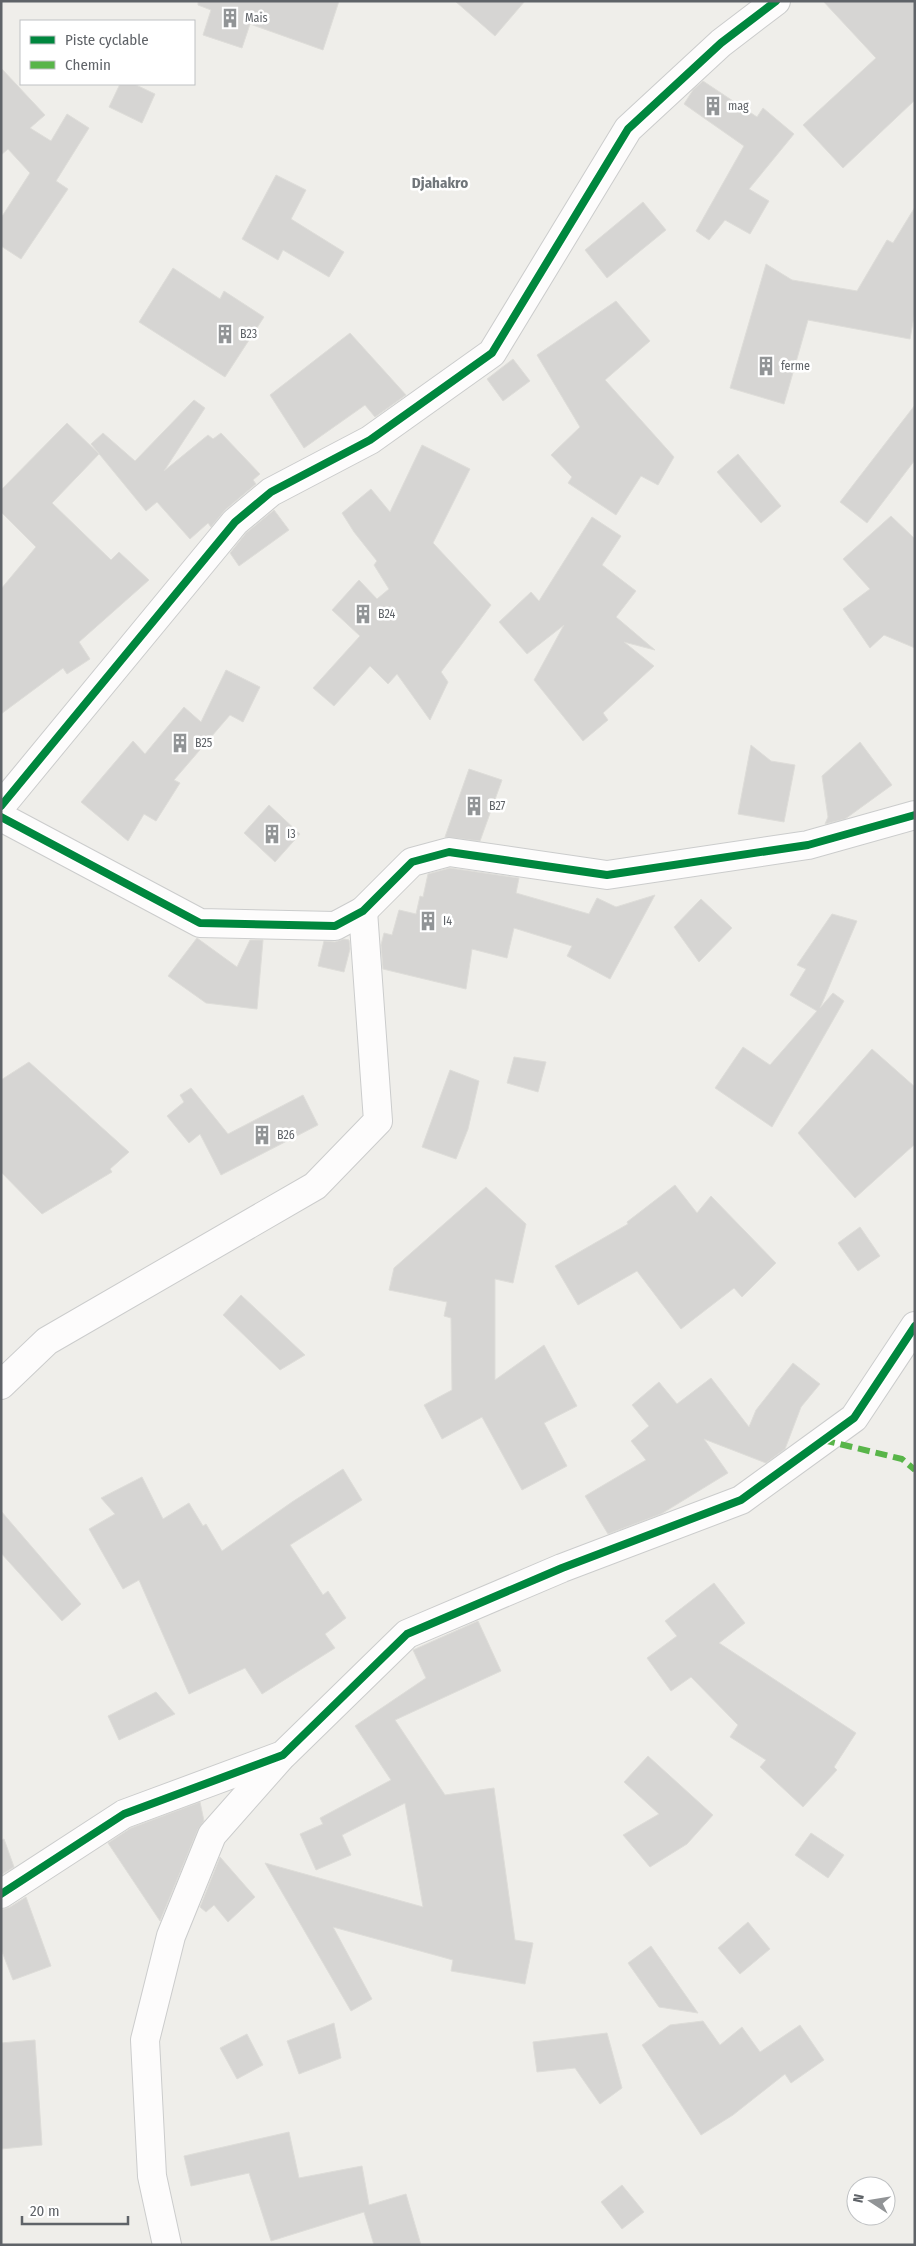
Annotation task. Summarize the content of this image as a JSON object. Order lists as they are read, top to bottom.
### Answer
{
  "districts": ["Djahakro"],
  "places": {
    "building": [
      "Mais",
      "mag",
      "B23",
      "ferme",
      "B24",
      "B25",
      "B27",
      "I3",
      "I4",
      "B26"
    ]
  },
  "legend": ["Piste cyclable", "Chemin"],
  "scale_bar": "20 m",
  "north": "left"
}
